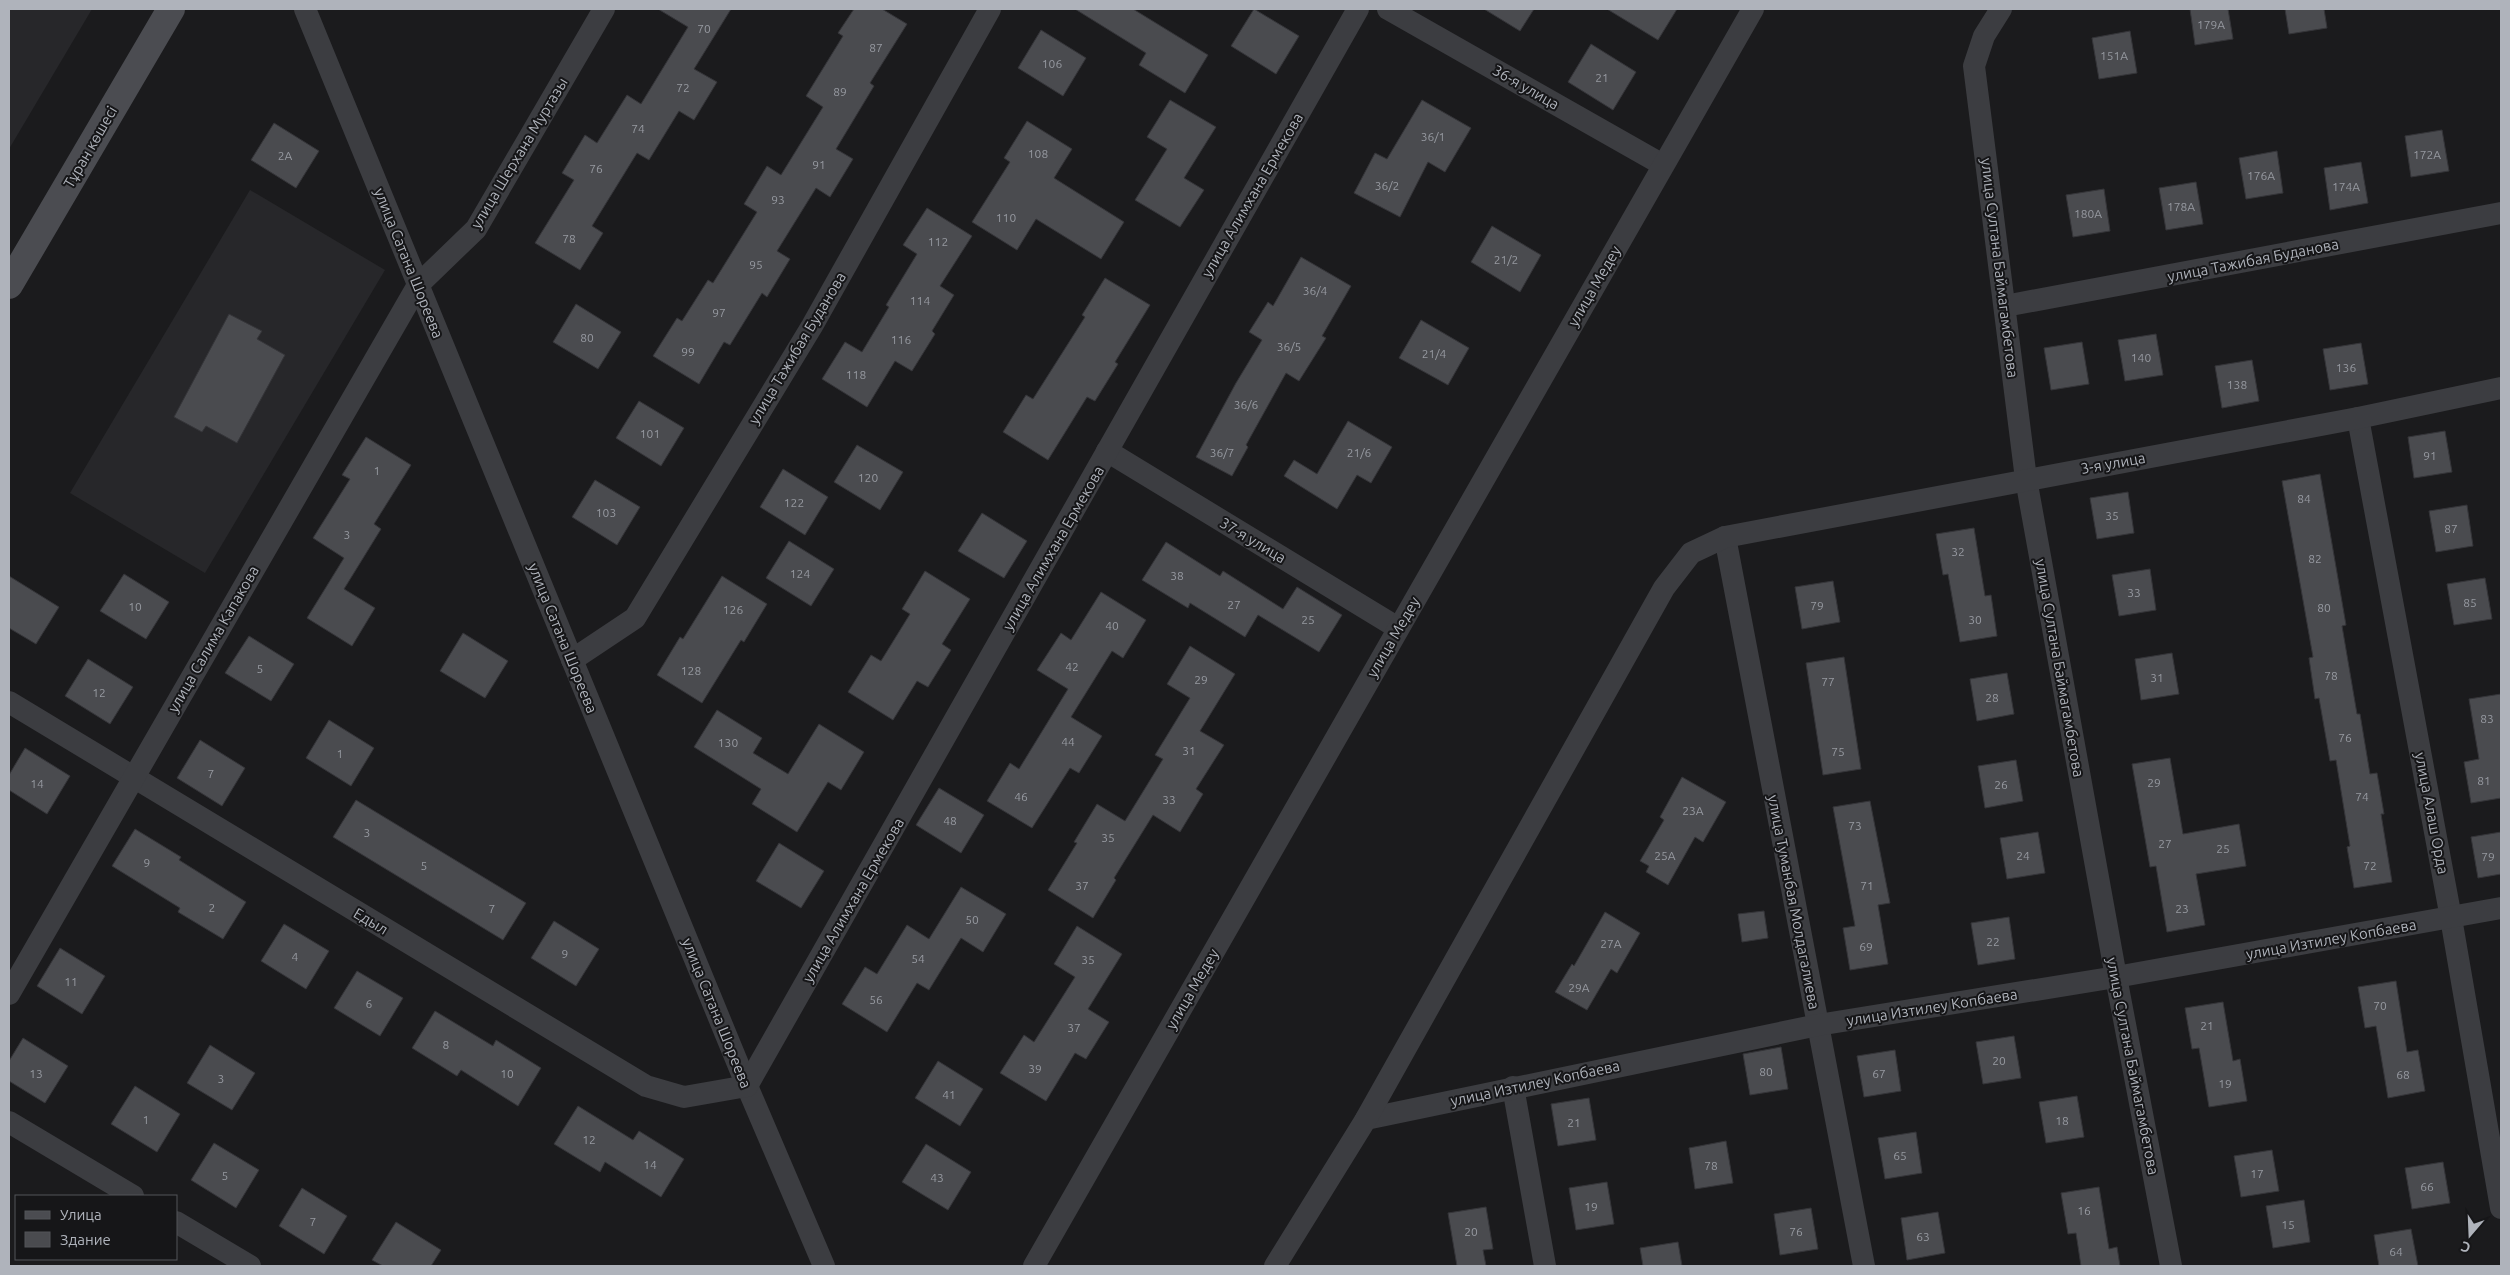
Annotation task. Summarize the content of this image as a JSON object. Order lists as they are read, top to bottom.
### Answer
{
  "streets": {
    "street": [
      "36-я улица",
      "Тұран көшесі",
      "улица Шерхана Муртазы",
      "улица Алимхана Ермекова",
      "улица Тажибая Буданова",
      "улица Сатана Шореева",
      "улица Султана Баймагамбетова",
      "улица Медеу",
      "3-я улица",
      "37-я улица",
      "улица Салима Капакова",
      "улица Алаш Орда",
      "улица Туманбая Молдагалиева",
      "Едыл",
      "улица Изтилеу Копбаева"
    ]
  },
  "crossings": [
    ["36-я улица", "улица Медеу"],
    ["улица Шерхана Муртазы", "улица Сатана Шореева"],
    ["улица Шерхана Муртазы", "улица Салима Капакова"],
    ["улица Алимхана Ермекова", "улица Сатана Шореева"],
    ["улица Алимхана Ермекова", "37-я улица"],
    ["улица Алимхана Ермекова", "Едыл"],
    ["улица Тажибая Буданова", "улица Сатана Шореева"],
    ["улица Тажибая Буданова", "улица Султана Баймагамбетова"],
    ["улица Сатана Шореева", "улица Салима Капакова"],
    ["улица Сатана Шореева", "Едыл"],
    ["улица Султана Баймагамбетова", "3-я улица"],
    ["улица Султана Баймагамбетова", "улица Изтилеу Копбаева"],
    ["улица Медеу", "37-я улица"],
    ["3-я улица", "улица Алаш Орда"],
    ["3-я улица", "улица Туманбая Молдагалиева"],
    ["улица Салима Капакова", "Едыл"],
    ["улица Алаш Орда", "улица Изтилеу Копбаева"],
    ["улица Туманбая Молдагалиева", "улица Изтилеу Копбаева"]
  ],
  "house_numbers": [
    "179А",
    "70",
    "87",
    "151А",
    "106",
    "21",
    "72",
    "89",
    "74",
    "36/1",
    "108",
    "172А",
    "2А",
    "91",
    "76",
    "176А",
    "36/2",
    "174А",
    "93",
    "178А",
    "180А",
    "110",
    "78",
    "112",
    "21/2",
    "95",
    "36/4",
    "114",
    "97",
    "80",
    "116",
    "36/5",
    "99",
    "21/4",
    "140",
    "136",
    "118",
    "138",
    "36/6",
    "101",
    "36/7",
    "21/6",
    "91",
    "1",
    "120",
    "84",
    "122",
    "103",
    "35",
    "87",
    "3",
    "32",
    "82",
    "124",
    "38",
    "33",
    "85",
    "27",
    "79",
    "10",
    "80",
    "126",
    "25",
    "30",
    "40",
    "42",
    "5",
    "128",
    "78",
    "31",
    "29",
    "77",
    "12",
    "28",
    "83",
    "76",
    "44",
    "130",
    "31",
    "75",
    "1",
    "7",
    "81",
    "29",
    "14",
    "26",
    "46",
    "74",
    "33",
    "23А",
    "48",
    "73",
    "3",
    "35",
    "27",
    "25",
    "25А",
    "24",
    "79",
    "9",
    "5",
    "72",
    "37",
    "71",
    "2",
    "7",
    "23",
    "50",
    "22",
    "27А",
    "69",
    "9",
    "4",
    "54",
    "35",
    "11",
    "29А",
    "56",
    "6",
    "70",
    "21",
    "37",
    "8",
    "20",
    "39",
    "80",
    "13",
    "10",
    "67",
    "68",
    "3",
    "19",
    "41",
    "1",
    "18",
    "21",
    "12",
    "65",
    "14",
    "78",
    "17",
    "5",
    "43",
    "66",
    "19",
    "16",
    "7",
    "15",
    "20",
    "76",
    "63",
    "64"
  ],
  "legend": ["Улица", "Здание"],
  "north": "bottom"
}
